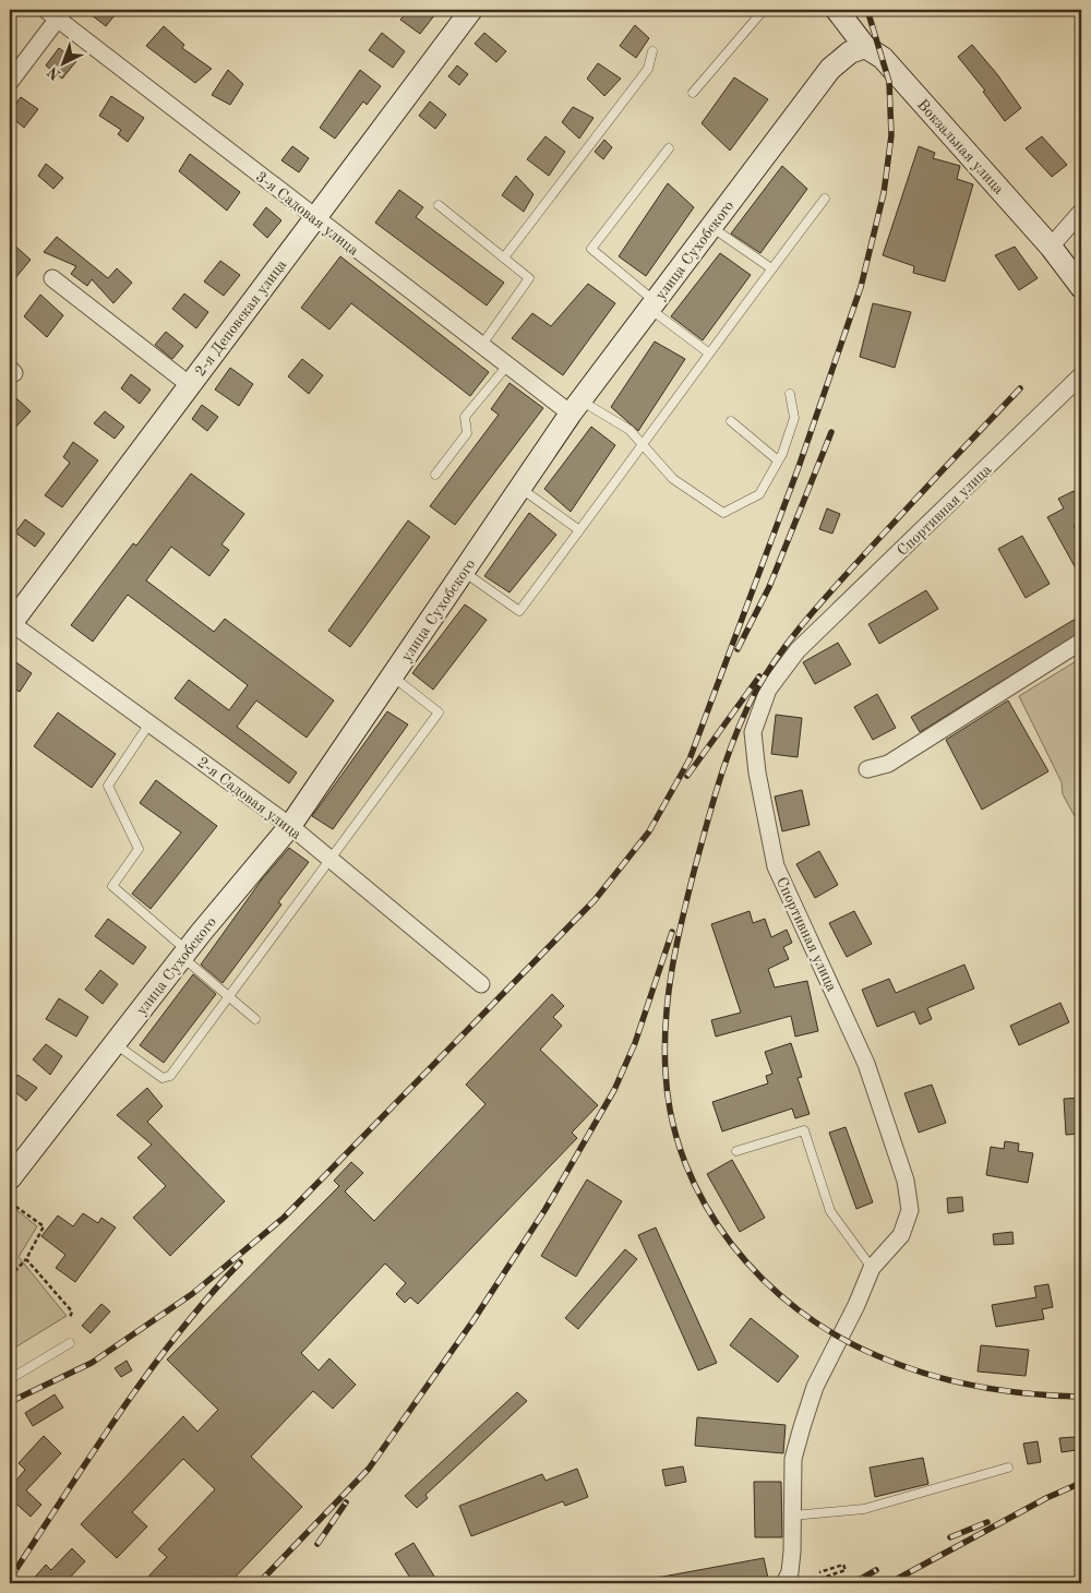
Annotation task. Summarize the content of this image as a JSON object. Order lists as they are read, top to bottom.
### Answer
{
  "streets": {
    "street": [
      "Вокзальная улица",
      "3-я Садовая улица",
      "улица Сухобского",
      "2-я Деповская улица",
      "Спортивная улица",
      "2-я Садовая улица"
    ]
  },
  "crossings": [
    ["Вокзальная улица", "улица Сухобского"],
    ["3-я Садовая улица", "улица Сухобского"],
    ["3-я Садовая улица", "2-я Деповская улица"],
    ["улица Сухобского", "2-я Садовая улица"],
    ["2-я Деповская улица", "2-я Садовая улица"]
  ],
  "north": "bottom left"
}
